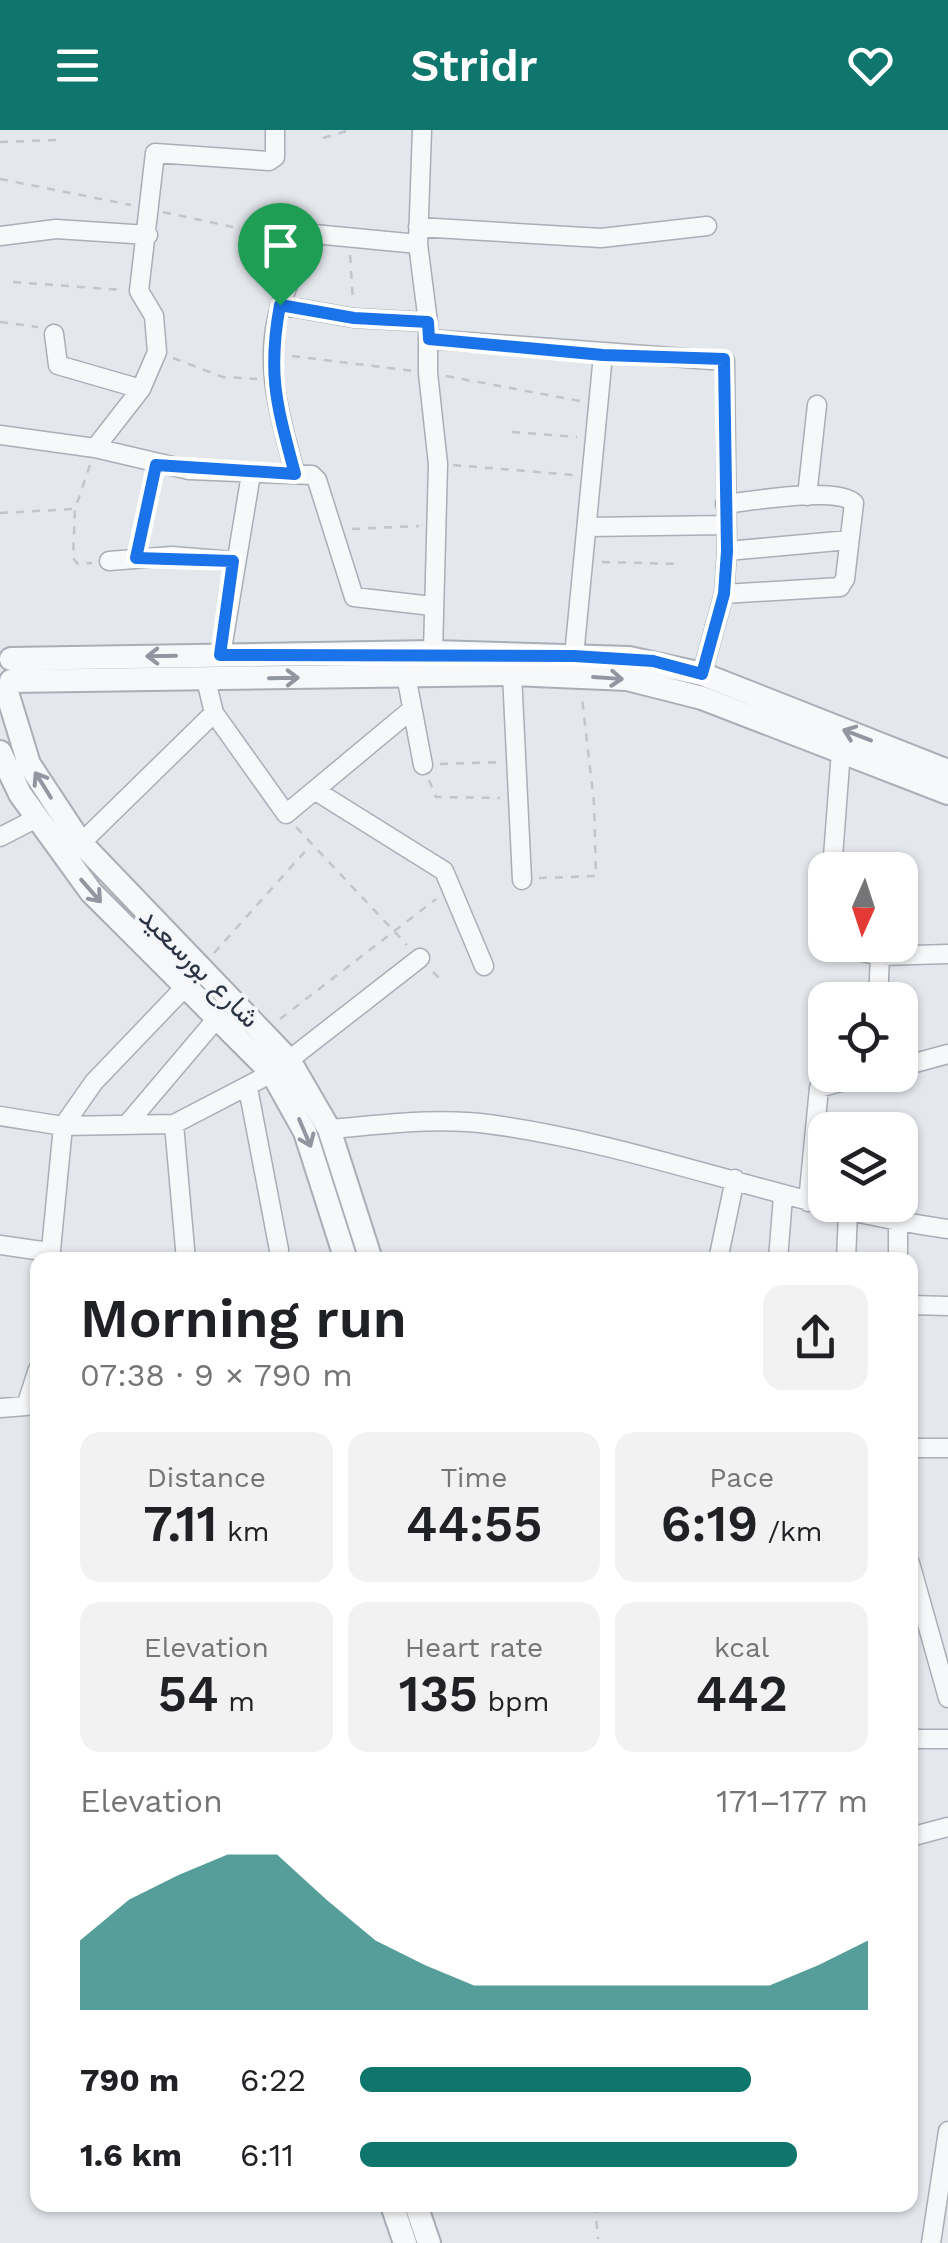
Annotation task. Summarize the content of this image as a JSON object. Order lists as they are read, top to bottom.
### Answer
{
  "streets": {
    "street": ["شارع بورسعيد"]
  },
  "north": "bottom",
  "page": {
    "header": "Stridr",
    "heading": ["Morning run", "07:38 · 9 × 790 m"],
    "stats": [
      ["Distance", "7.11 km"],
      ["Time", "44:55"],
      ["Pace", "6:19 /km"],
      ["Elevation", "54 m"],
      ["Heart rate", "135 bpm"],
      ["kcal", "442"]
    ],
    "chart": ["Elevation", "171–177 m"],
    "list": [
      {
        "name": "790 m",
        "note": "6:22"
      },
      {
        "name": "1.6 km",
        "note": "6:11"
      }
    ]
  }
}
